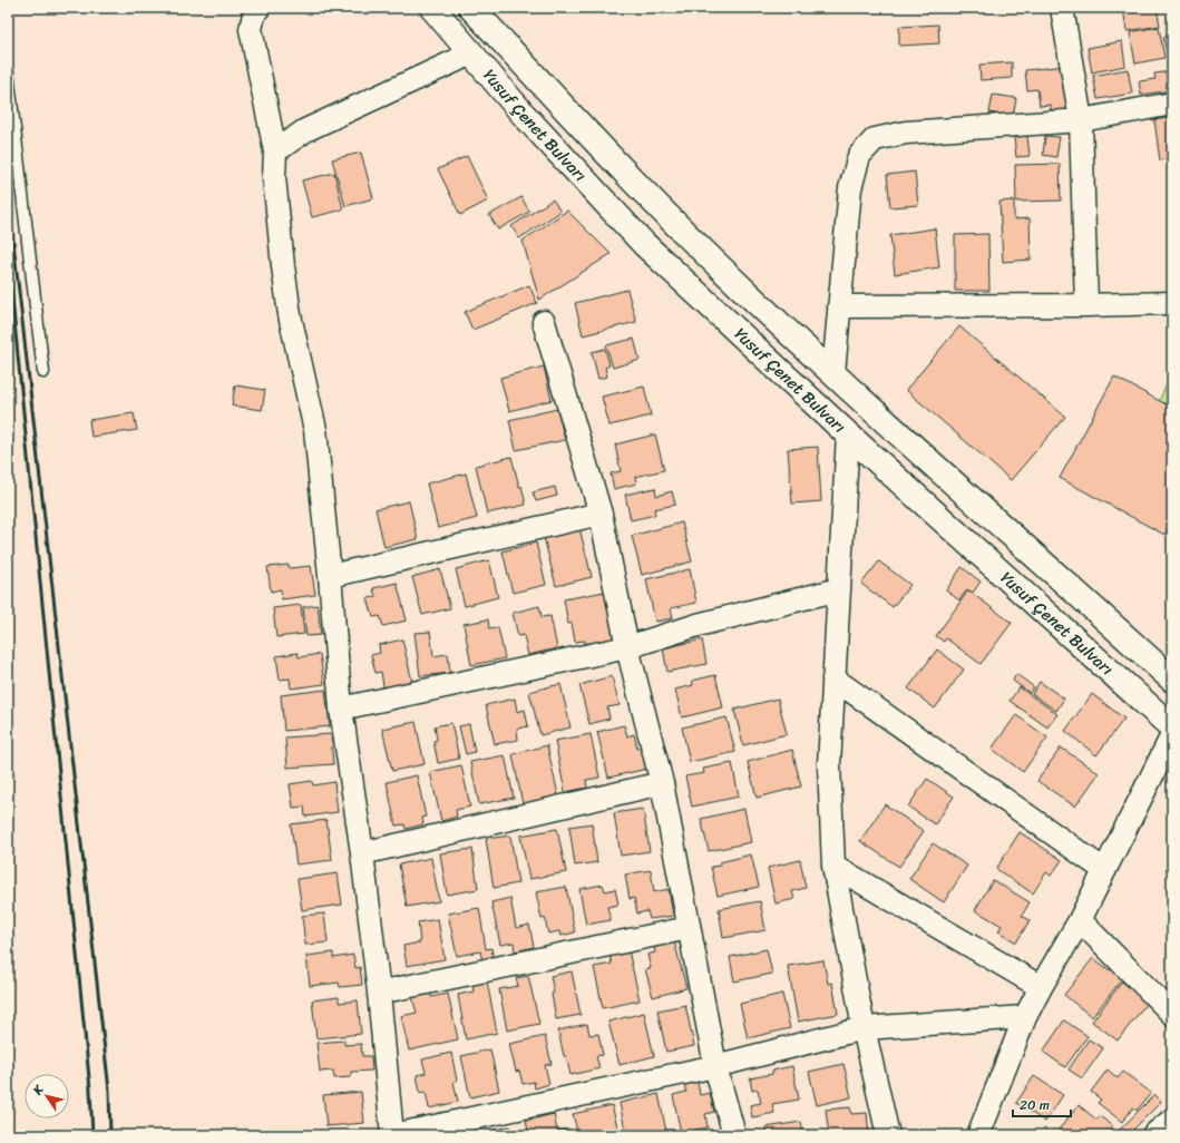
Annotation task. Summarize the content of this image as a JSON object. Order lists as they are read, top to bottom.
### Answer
{
  "streets": {
    "highway": ["Yusuf Çenet Bulvarı"]
  },
  "scale_bar": "20 m",
  "north": "top left"
}
